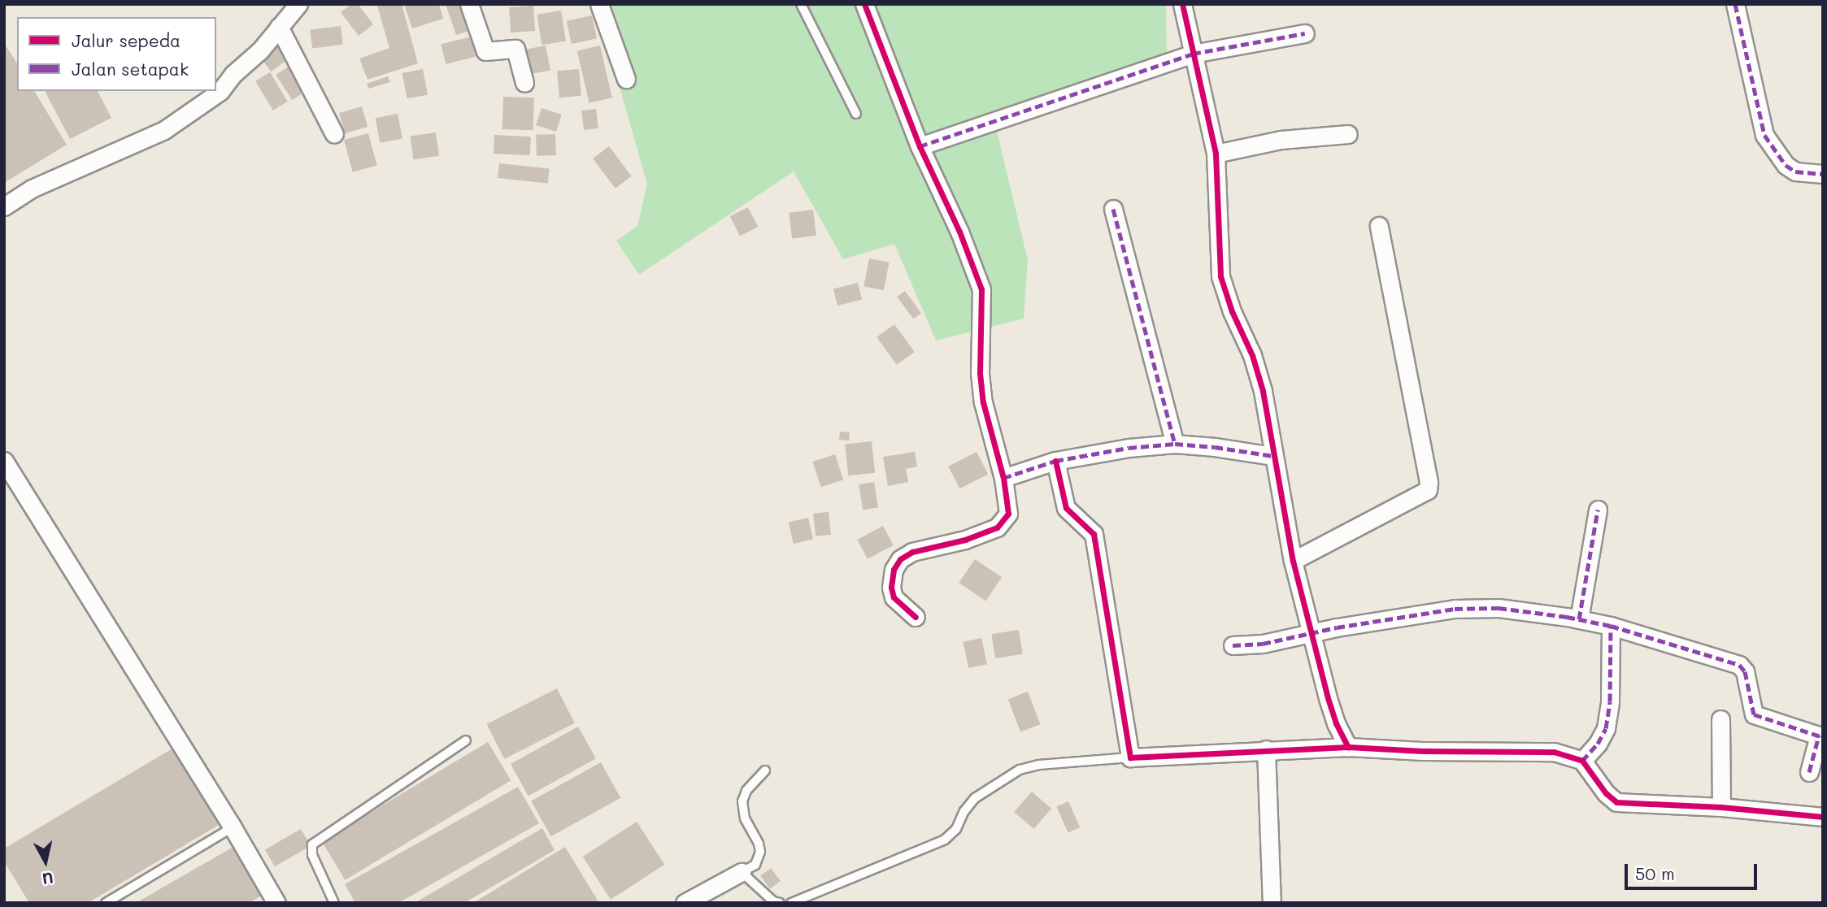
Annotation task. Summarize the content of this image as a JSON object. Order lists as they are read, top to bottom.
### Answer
{
  "legend": ["Jalur sepeda", "Jalan setapak"],
  "scale_bar": "50 m",
  "north": "bottom"
}
